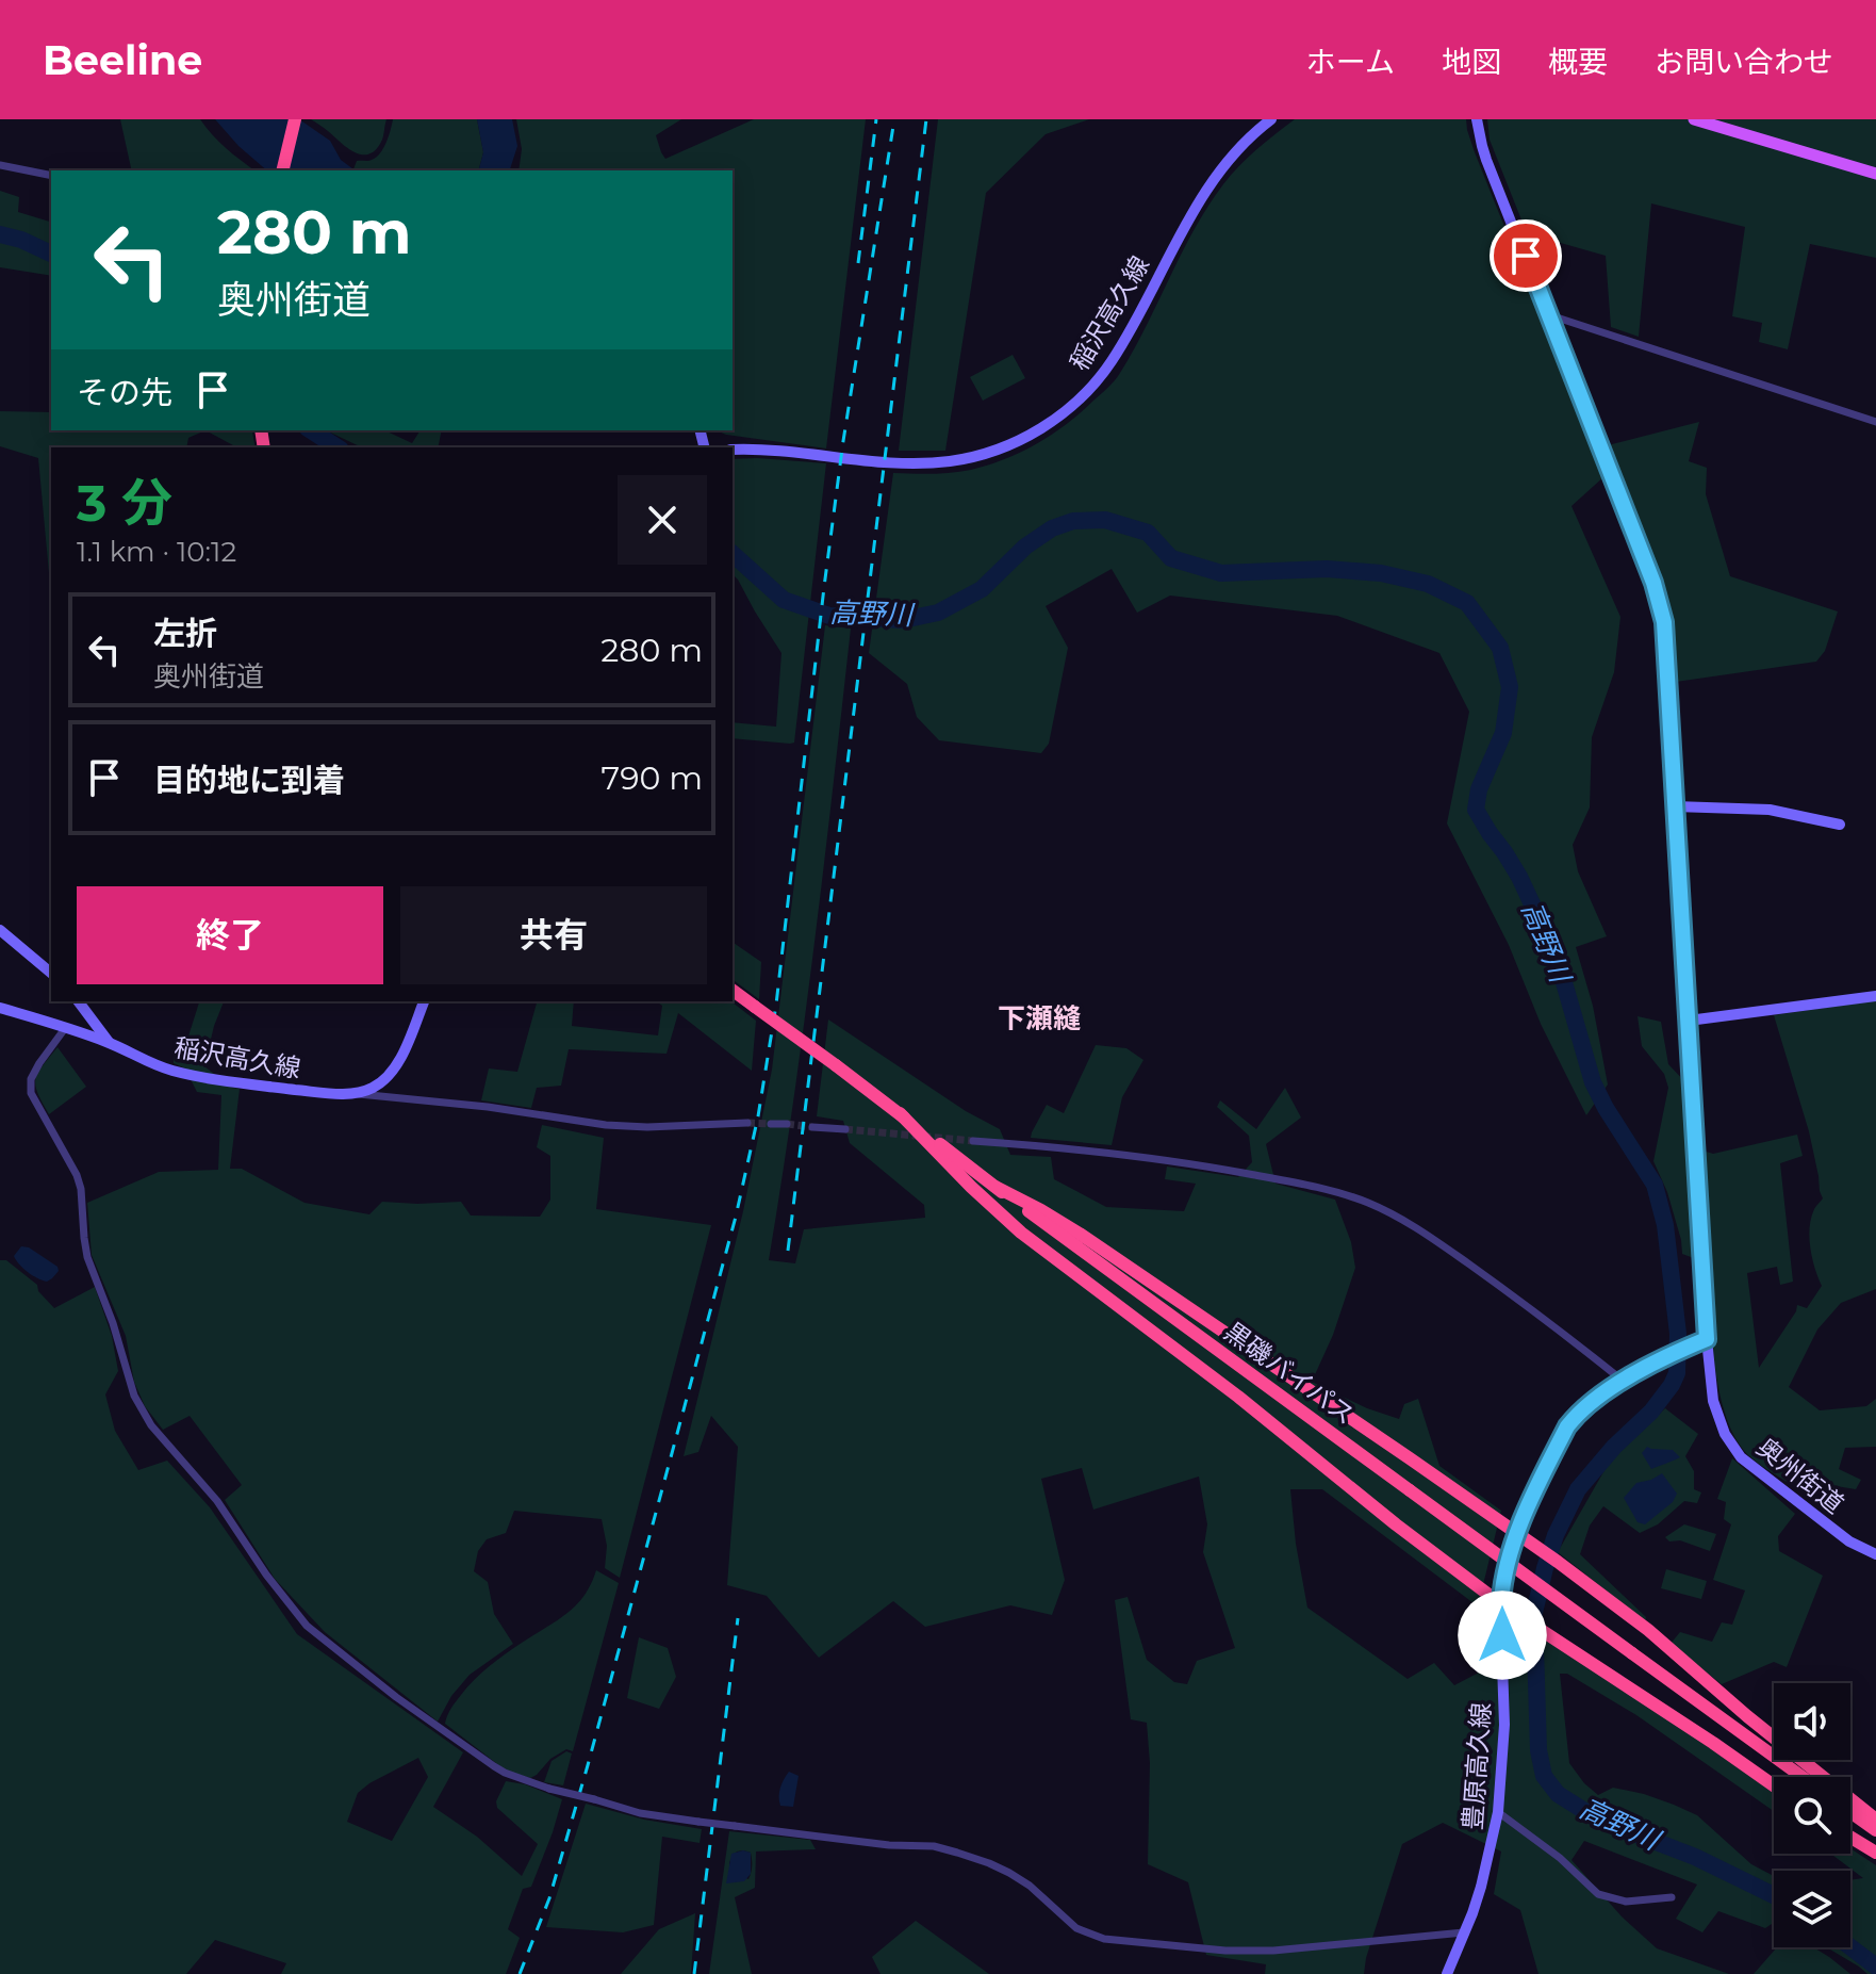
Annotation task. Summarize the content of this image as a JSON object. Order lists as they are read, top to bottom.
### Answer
{
  "streets": {
    "highway": ["黒磯バイパス"],
    "main road": ["稲沢高久線", "奥州街道", "豊原高久線"]
  },
  "crossings": [
    ["奥州街道", "豊原高久線"]
  ],
  "districts": ["下瀬縫"],
  "water": ["高野川"],
  "page": {
    "header": "Beeline",
    "nav": [
      "ホーム",
      "地図",
      "概要",
      "お問い合わせ"
    ],
    "turn": ["280 m", "奥州街道"],
    "then": "その先",
    "heading": ["3 分", "1.1 km · 10:12"],
    "list": [
      {
        "name": "左折",
        "note": "奥州街道",
        "value": "280 m"
      },
      {
        "name": "目的地に到着",
        "value": "790 m"
      }
    ],
    "buttons": ["終了", "共有"]
  }
}
